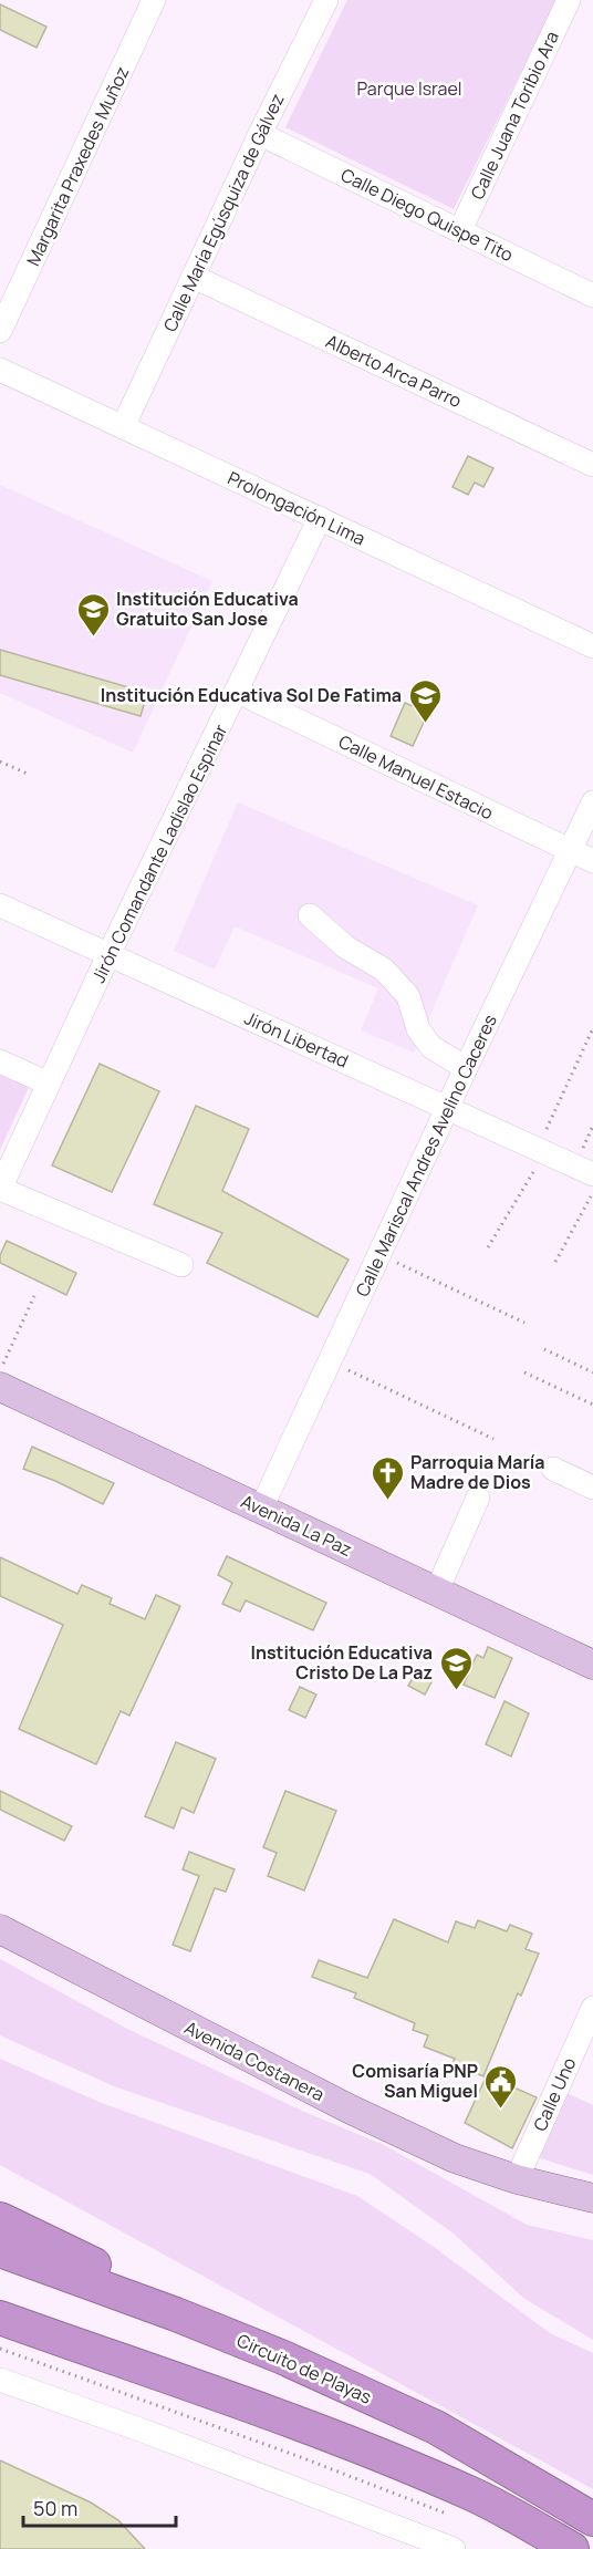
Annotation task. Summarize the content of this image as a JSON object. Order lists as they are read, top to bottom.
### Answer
{
  "streets": {
    "highway": ["Circuito de Playas"],
    "main road": ["Avenida La Paz", "Avenida Costanera"],
    "street": [
      "Calle Juana Toribio Ara",
      "Margarita Praxedes Muñoz",
      "Calle María Egúsquiza de Gálvez",
      "Calle Diego Quispe Tito",
      "Alberto Arca Parro",
      "Prolongación Lima",
      "Calle Manuel Estacio",
      "Jirón Comandante Ladislao Espinar",
      "Jirón Libertad",
      "Calle Mariscal Andres Avelino Caceres",
      "Calle Uno"
    ]
  },
  "crossings": [
    ["Calle Juana Toribio Ara", "Calle Diego Quispe Tito"],
    ["Calle María Egúsquiza de Gálvez", "Calle Diego Quispe Tito"],
    ["Calle María Egúsquiza de Gálvez", "Alberto Arca Parro"],
    ["Calle María Egúsquiza de Gálvez", "Prolongación Lima"],
    ["Prolongación Lima", "Jirón Comandante Ladislao Espinar"],
    ["Calle Manuel Estacio", "Jirón Comandante Ladislao Espinar"],
    ["Calle Manuel Estacio", "Calle Mariscal Andres Avelino Caceres"],
    ["Jirón Comandante Ladislao Espinar", "Jirón Libertad"],
    ["Jirón Libertad", "Calle Mariscal Andres Avelino Caceres"],
    ["Calle Mariscal Andres Avelino Caceres", "Avenida La Paz"],
    ["Avenida Costanera", "Calle Uno"]
  ],
  "parks": ["Parque Israel"],
  "places": {
    "school or university": ["Institución Educativa Gratuito San Jose", "Institución Educativa Sol De Fatima", "Institución Educativa Cristo De La Paz"],
    "church": ["Parroquia María Madre de Dios"],
    "public building": ["Comisaría PNP San Miguel"]
  },
  "scale_bar": "50 m"
}
